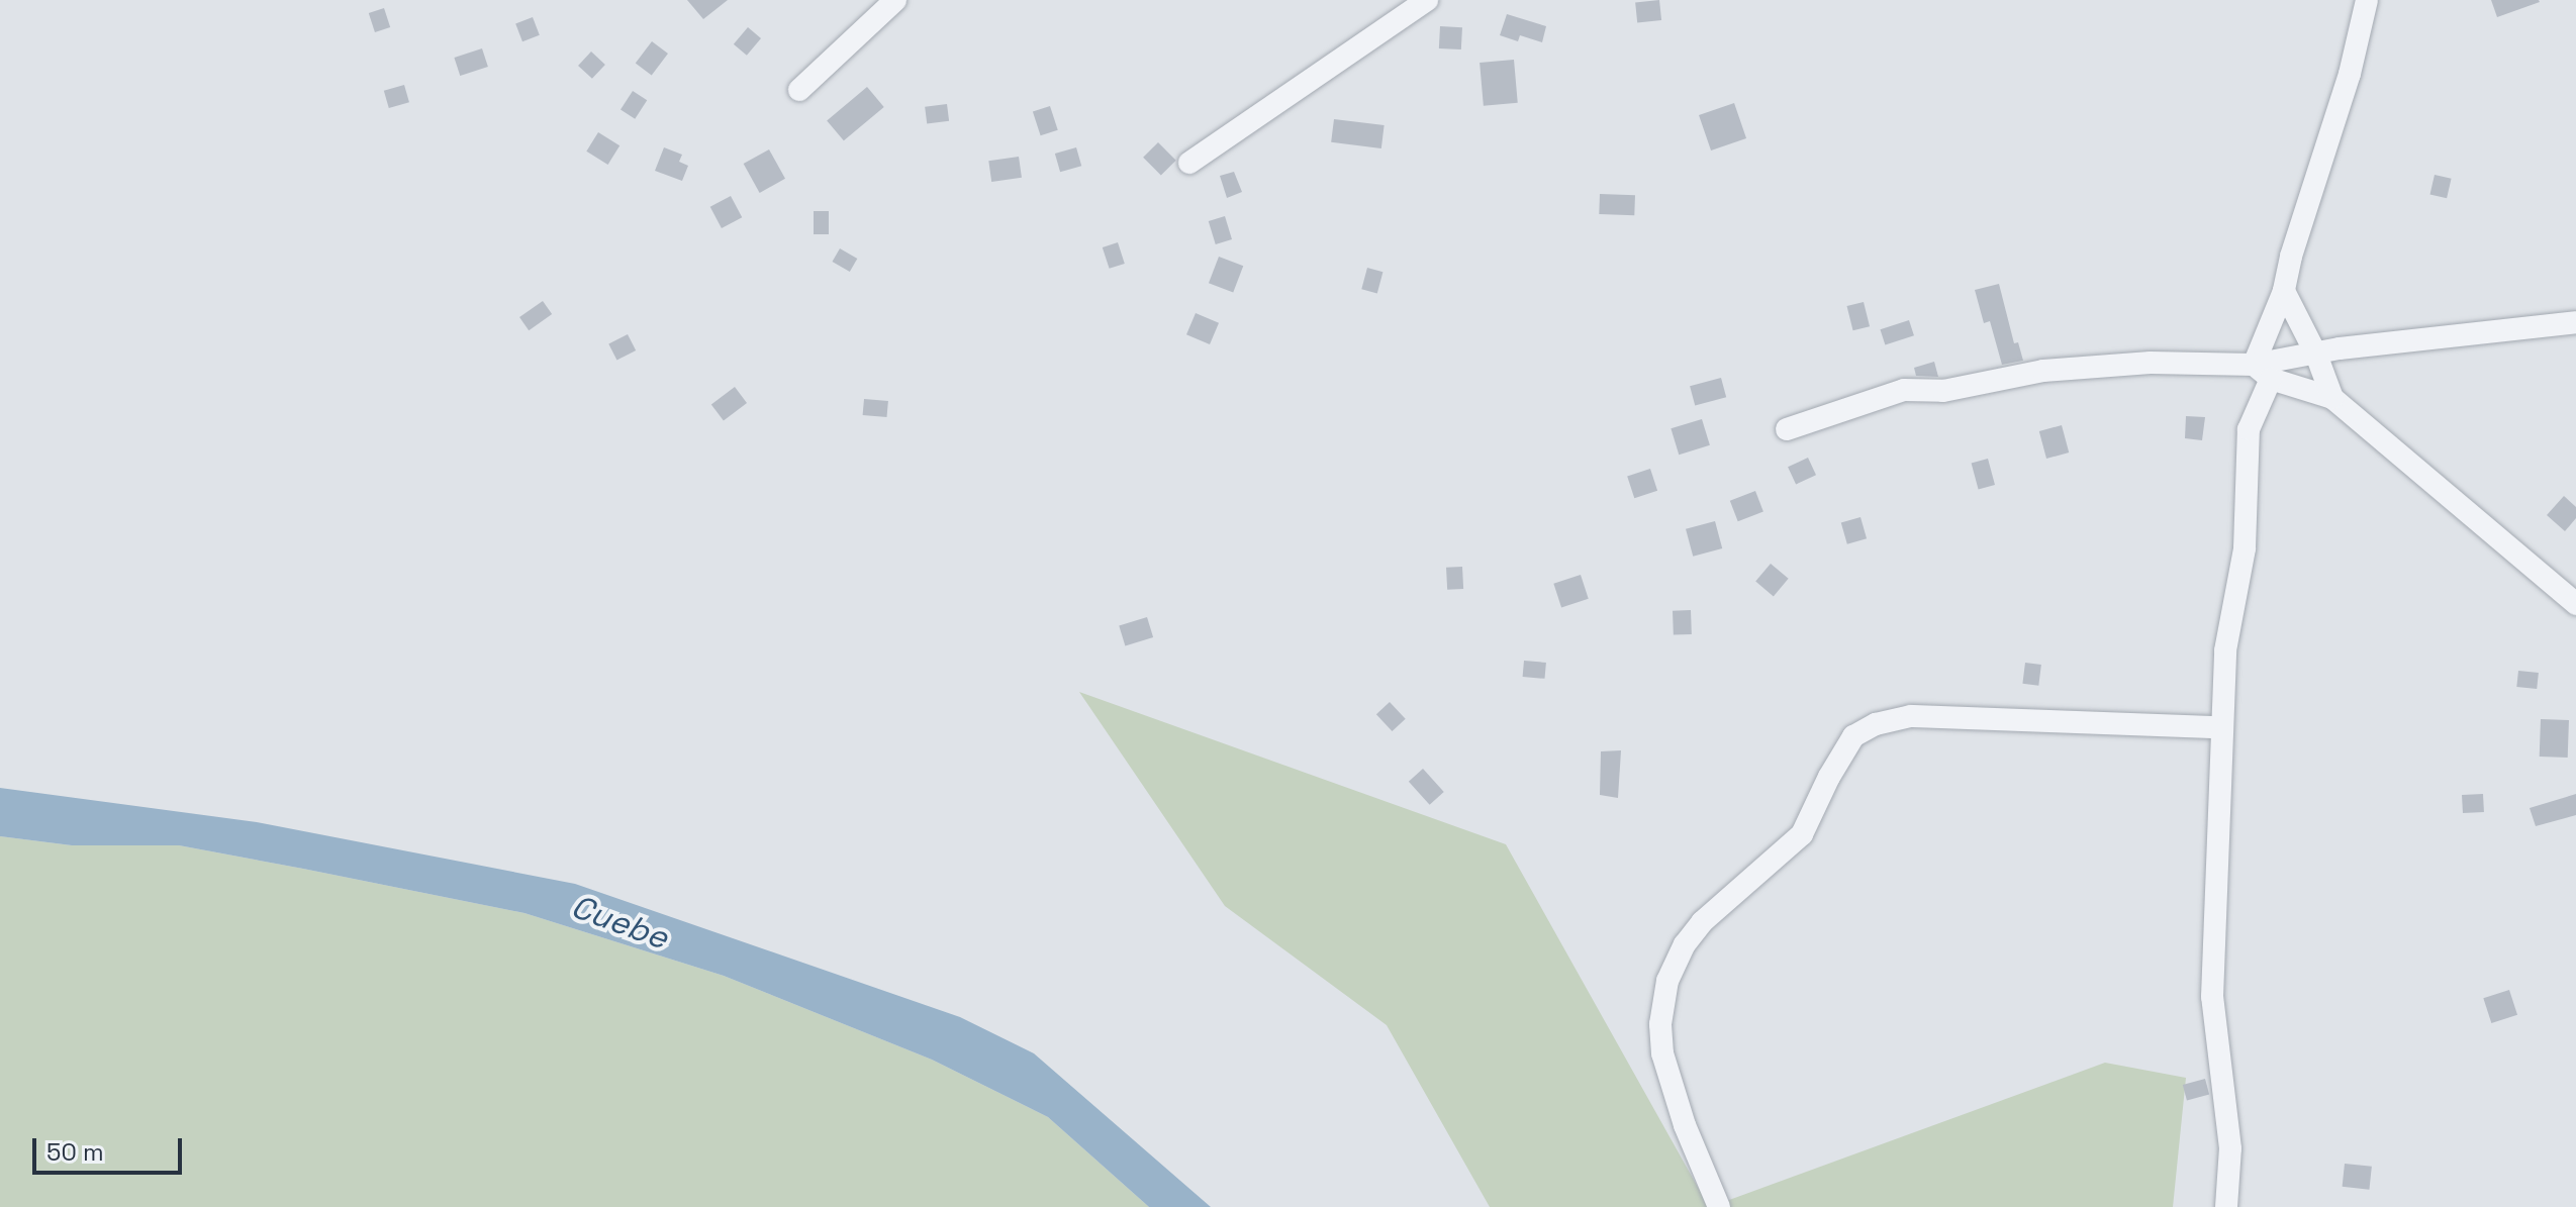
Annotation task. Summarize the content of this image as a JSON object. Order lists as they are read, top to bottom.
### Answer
{
  "water": ["Cuebe"],
  "scale_bar": "50 m"
}
